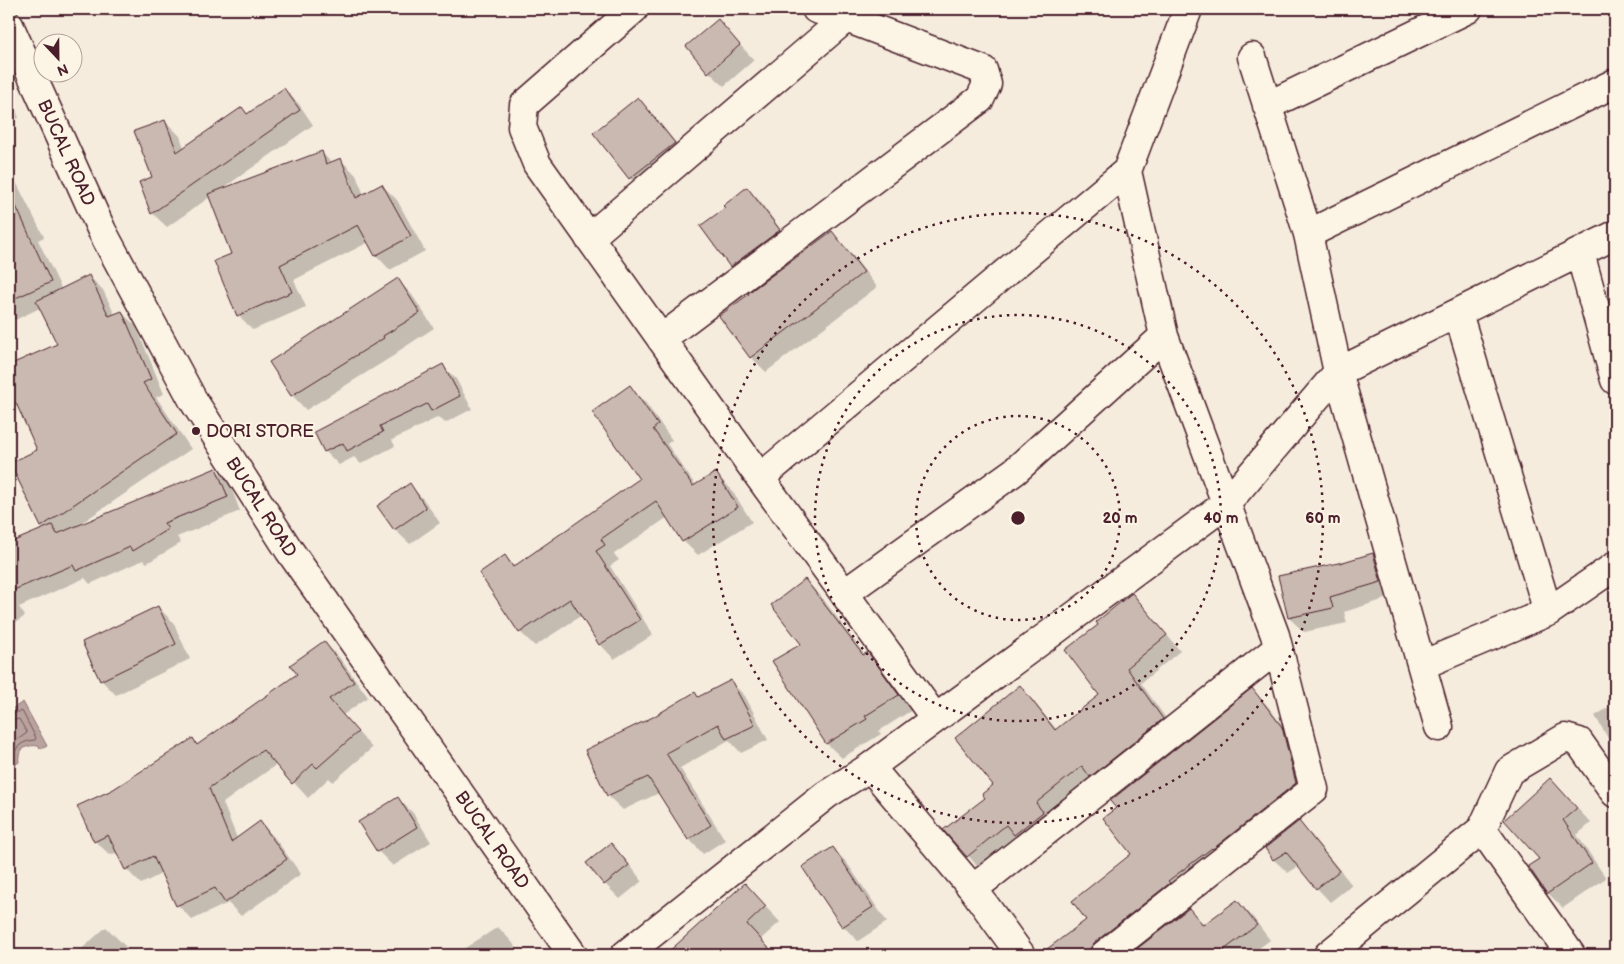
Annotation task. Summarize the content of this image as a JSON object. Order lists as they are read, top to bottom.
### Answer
{
  "streets": {
    "street": ["BUCAL ROAD"]
  },
  "places": ["DORI STORE"],
  "north": "bottom",
  "rings": ["20 m", "40 m", "60 m"]
}
